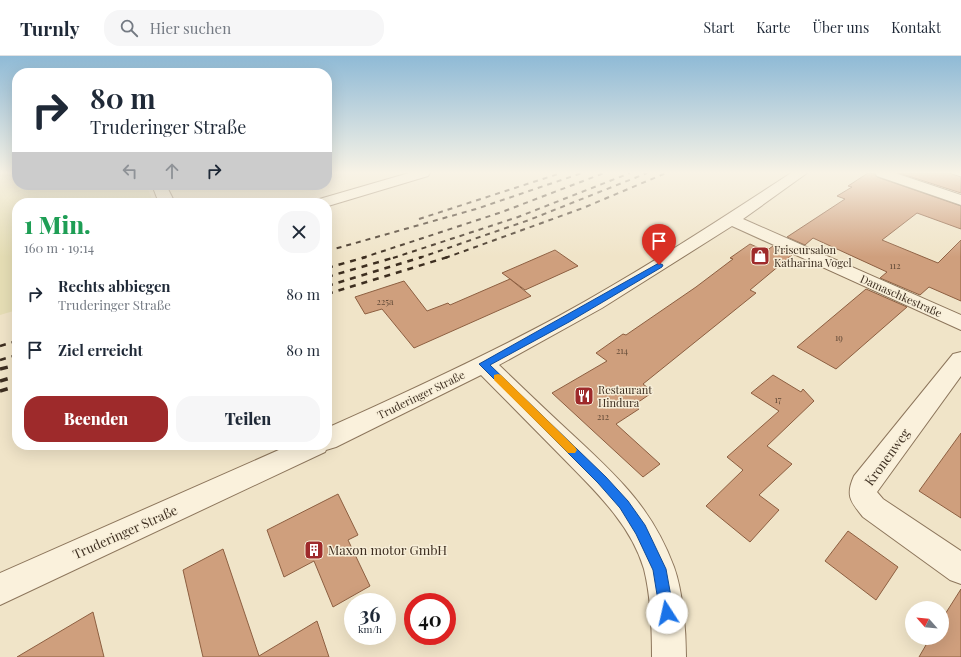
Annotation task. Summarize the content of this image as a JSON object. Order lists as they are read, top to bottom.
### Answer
{
  "streets": {
    "street": ["Damaschkestraße", "Truderinger Straße", "Kronenweg"]
  },
  "crossings": [
    ["Damaschkestraße", "Truderinger Straße"]
  ],
  "places": {
    "shop": ["Friseursalon Katharina Vogel"],
    "restaurant": ["Restaurant Hindura"],
    "building": ["Maxon motor GmbH"]
  },
  "house_numbers": [
    "112",
    "225a",
    "19",
    "214",
    "17",
    "212"
  ],
  "north": "top left",
  "page": {
    "header": "Turnly",
    "search": "Hier suchen",
    "nav": [
      "Start",
      "Karte",
      "Über uns",
      "Kontakt"
    ],
    "turn": ["80 m", "Truderinger Straße"],
    "heading": ["1 Min.", "160 m · 19:14"],
    "list": [
      {
        "name": "Rechts abbiegen",
        "note": "Truderinger Straße",
        "value": "80 m"
      },
      {
        "name": "Ziel erreicht",
        "value": "80 m"
      }
    ],
    "buttons": ["Beenden", "Teilen"],
    "speed": "36 km/h",
    "limit": "40"
  }
}
